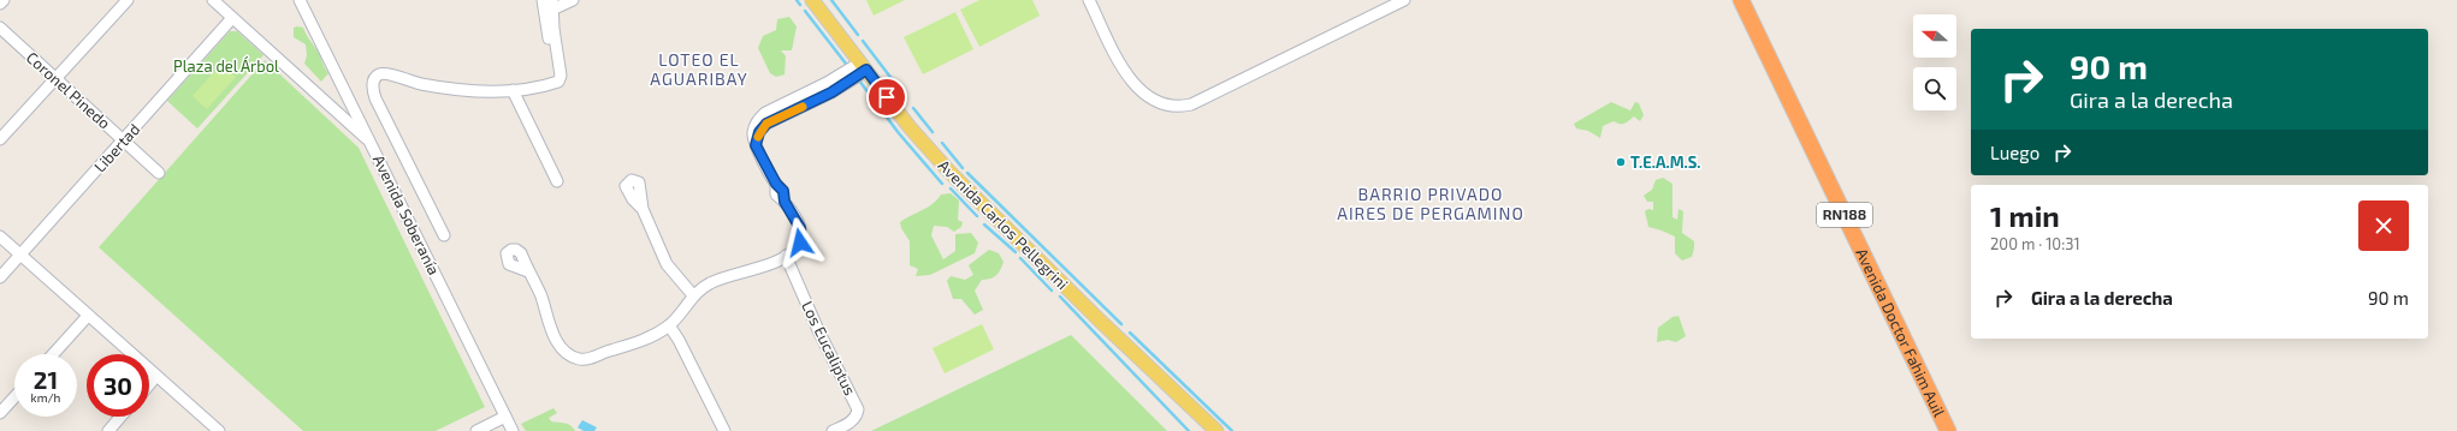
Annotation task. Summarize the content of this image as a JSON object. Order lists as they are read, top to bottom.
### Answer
{
  "streets": {
    "highway": ["RN188", "Avenida Doctor Fahim Auil"],
    "main road": ["Avenida Carlos Pellegrini"],
    "street": [
      "Coronel Pinedo",
      "Libertad",
      "Avenida Soberanía",
      "Los Eucaliptus"
    ]
  },
  "crossings": [
    ["Coronel Pinedo", "Libertad"]
  ],
  "districts": ["LOTEO EL AGUARIBAY", "BARRIO PRIVADO AIRES DE PERGAMINO"],
  "parks": ["Plaza del Árbol"],
  "places": ["T.E.A.M.S."],
  "north": "left",
  "page": {
    "turn": ["90 m", "Gira a la derecha"],
    "then": "Luego",
    "heading": ["1 min", "200 m · 10:31"],
    "list": [
      {
        "name": "Gira a la derecha",
        "value": "90 m"
      }
    ],
    "speed": "21 km/h",
    "limit": "30"
  }
}
